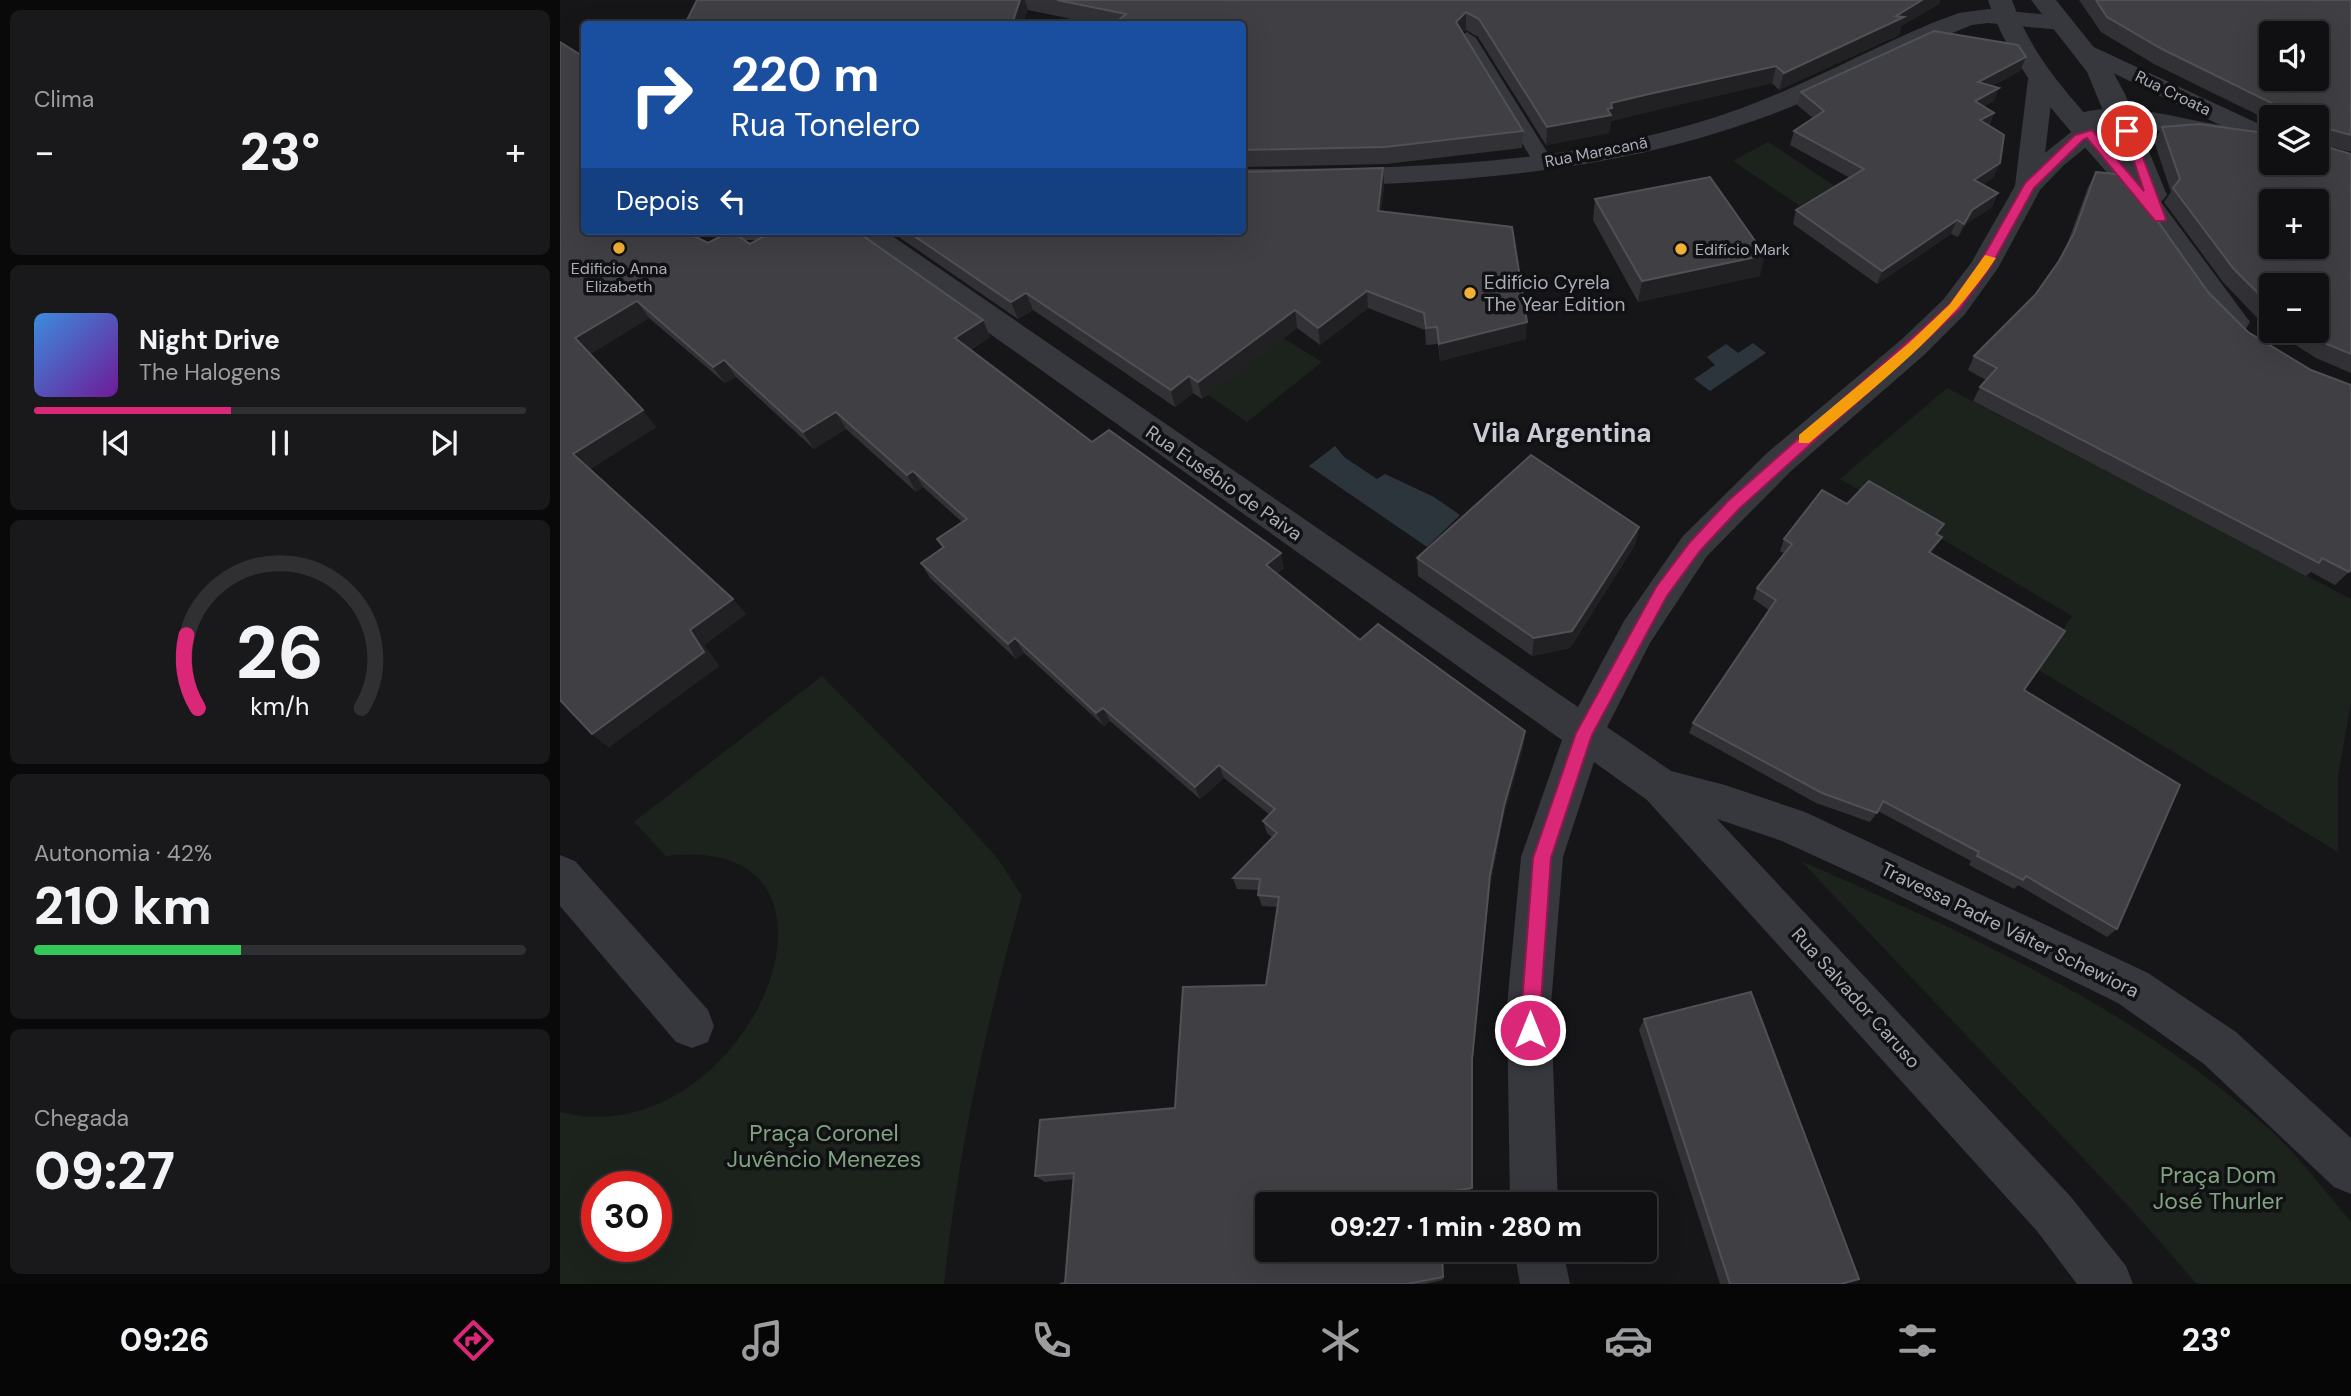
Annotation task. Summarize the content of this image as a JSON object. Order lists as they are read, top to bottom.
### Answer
{
  "streets": {
    "street": [
      "Rua Croata",
      "Rua Maracanã",
      "Rua Eusébio de Paiva",
      "Travessa Padre Válter Schewiora",
      "Rua Salvador Caruso"
    ]
  },
  "crossings": [
    ["Rua Eusébio de Paiva", "Rua Salvador Caruso"],
    ["Travessa Padre Válter Schewiora", "Rua Salvador Caruso"]
  ],
  "districts": ["Vila Argentina"],
  "parks": ["Praça Coronel Juvêncio Menezes", "Praça Dom José Thurler"],
  "places": ["Edificio Anna Elizabeth", "Edifício Mark", "Edifício Cyrela The Year Edition"],
  "page": {
    "tile": [
      "Clima",
      ["Autonomia · 42%", "210 km"],
      ["Chegada", "09:27"]
    ],
    "map_buttons": ["+", "−"],
    "turn": ["220 m", "Rua Tonelero"],
    "heat": ["−", "23°", "+"],
    "then": "Depois",
    "song": ["Night Drive", "The Halogens"],
    "limit": "30",
    "trip": "09:27 · 1 min · 280 m",
    "tabs": ["09:26", "23°"],
    "gauge": ["26", "km/h"]
  }
}
